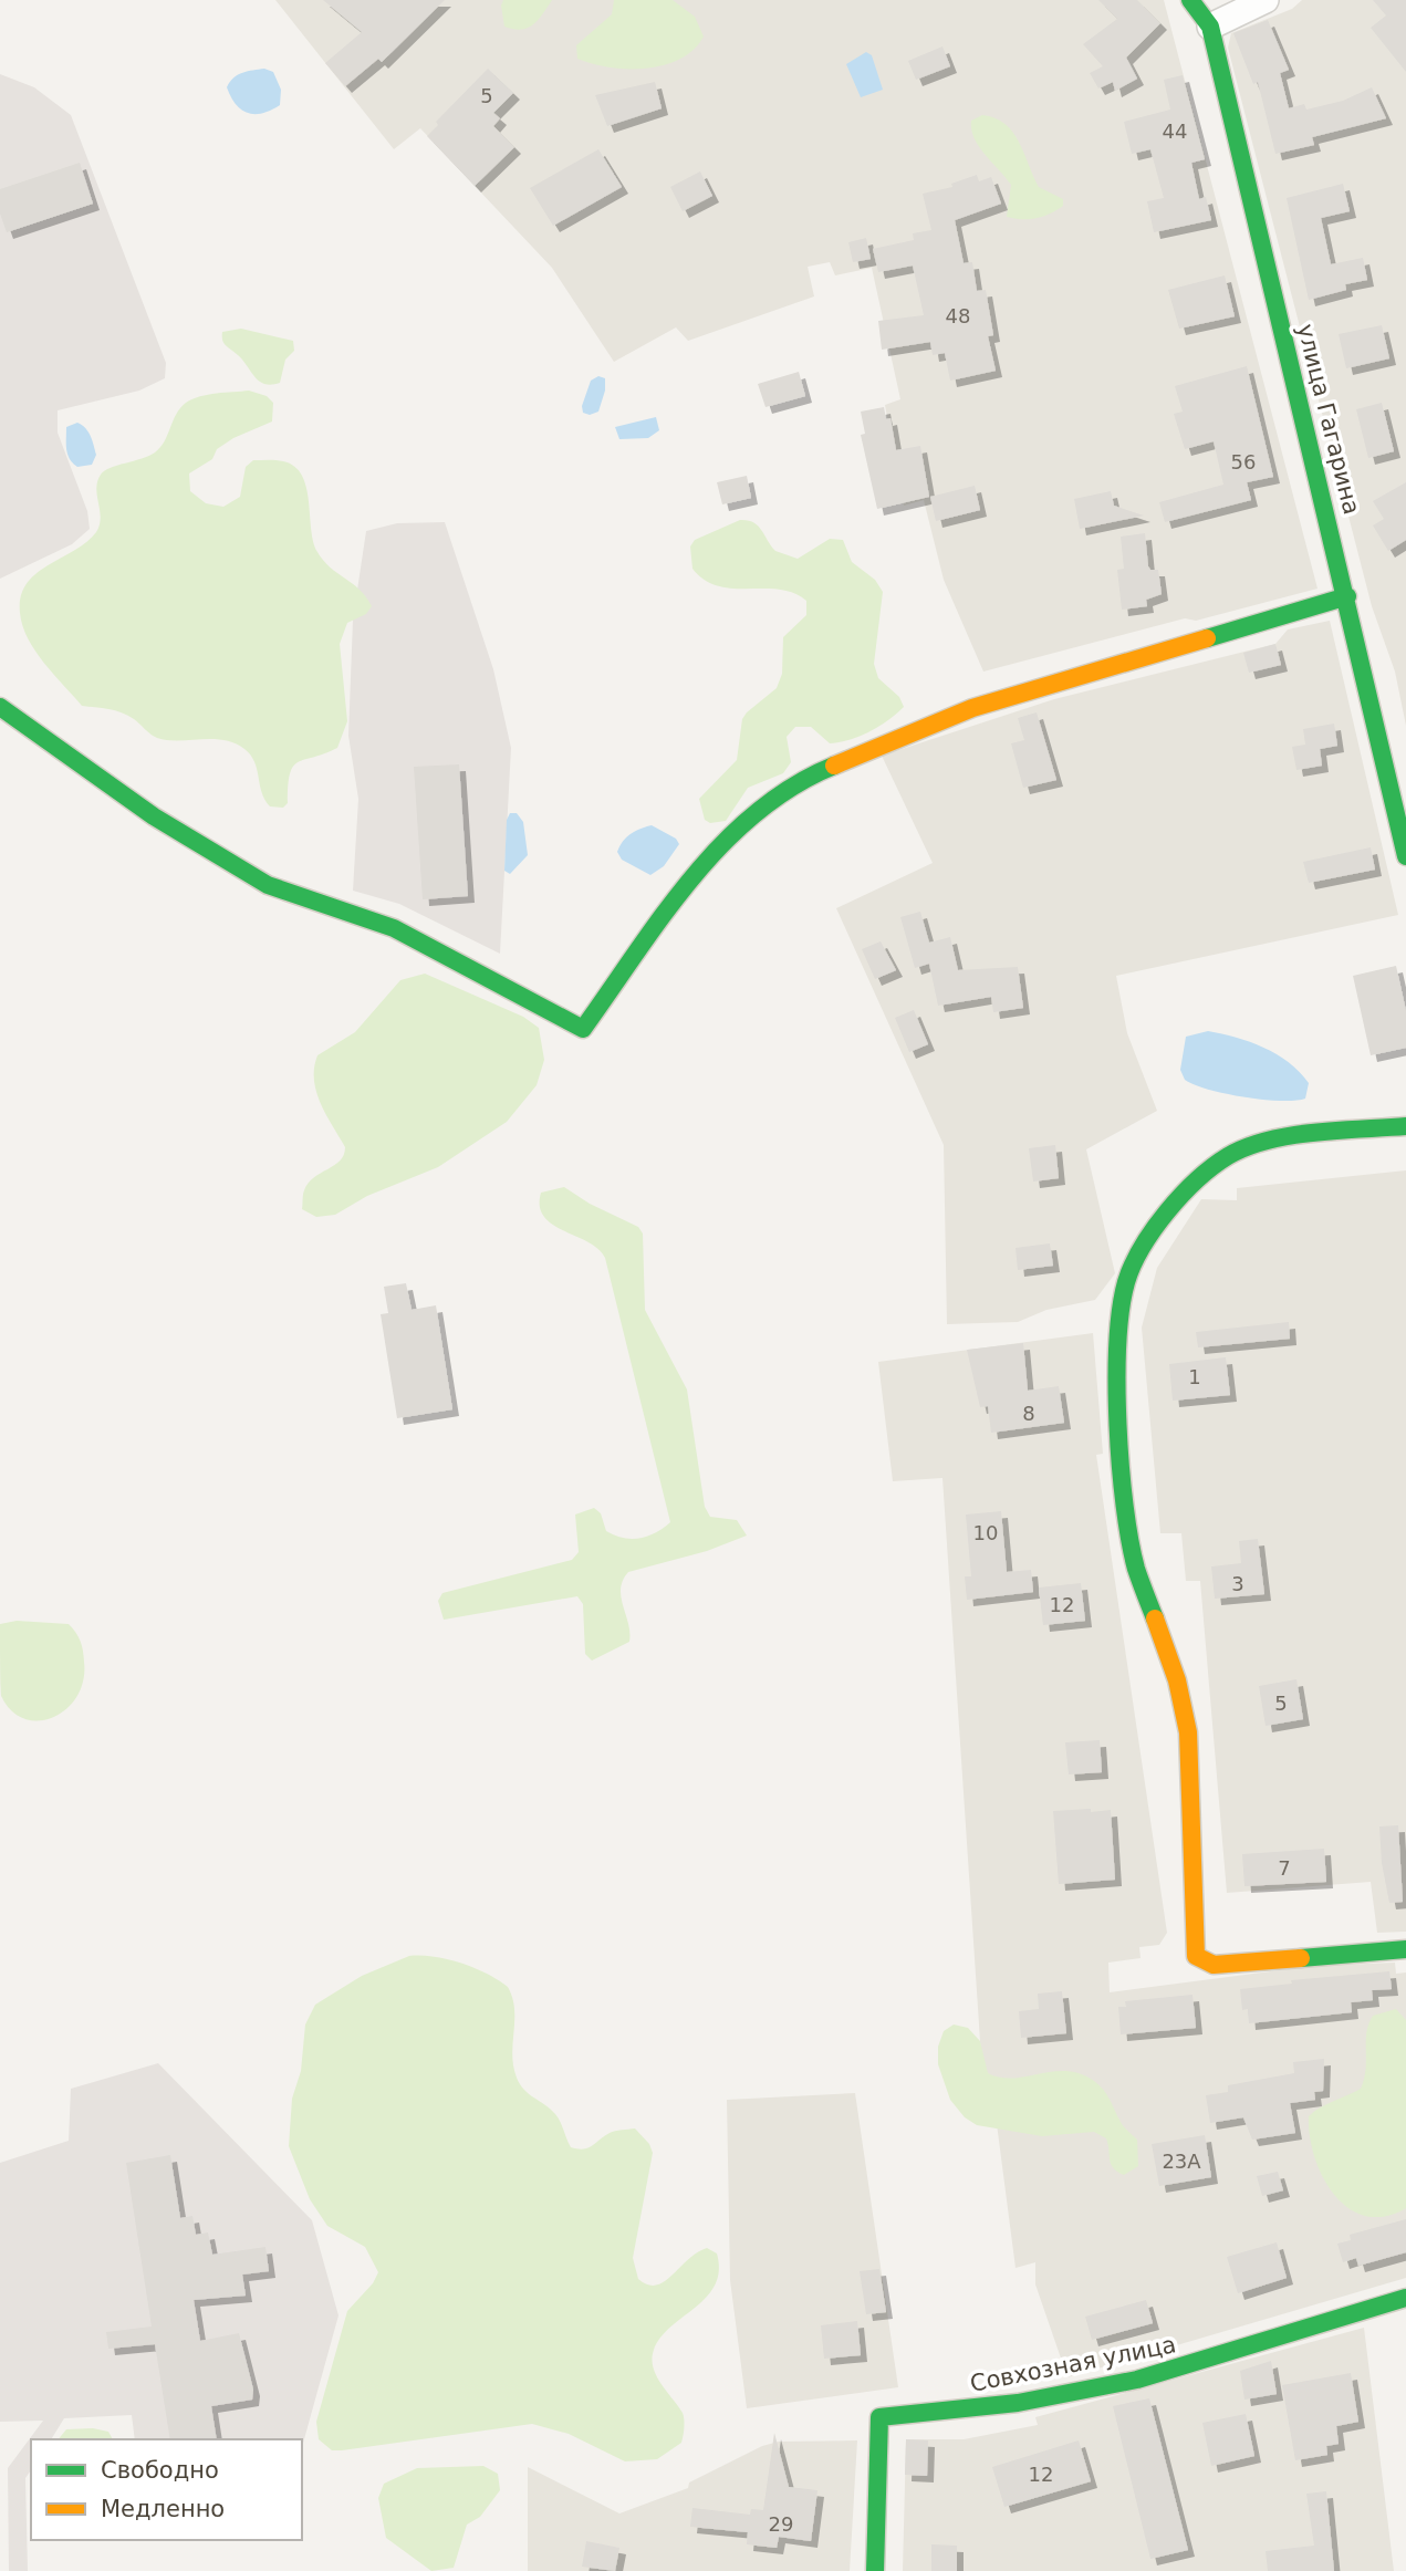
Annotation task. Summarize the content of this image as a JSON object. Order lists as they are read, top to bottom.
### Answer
{
  "streets": {
    "street": ["улица Гагарина", "Совхозная улица"]
  },
  "house_numbers": [
    "5",
    "44",
    "48",
    "56",
    "1",
    "8",
    "10",
    "3",
    "12",
    "5",
    "7",
    "23А",
    "12",
    "29"
  ],
  "legend": ["Свободно", "Медленно"]
}
